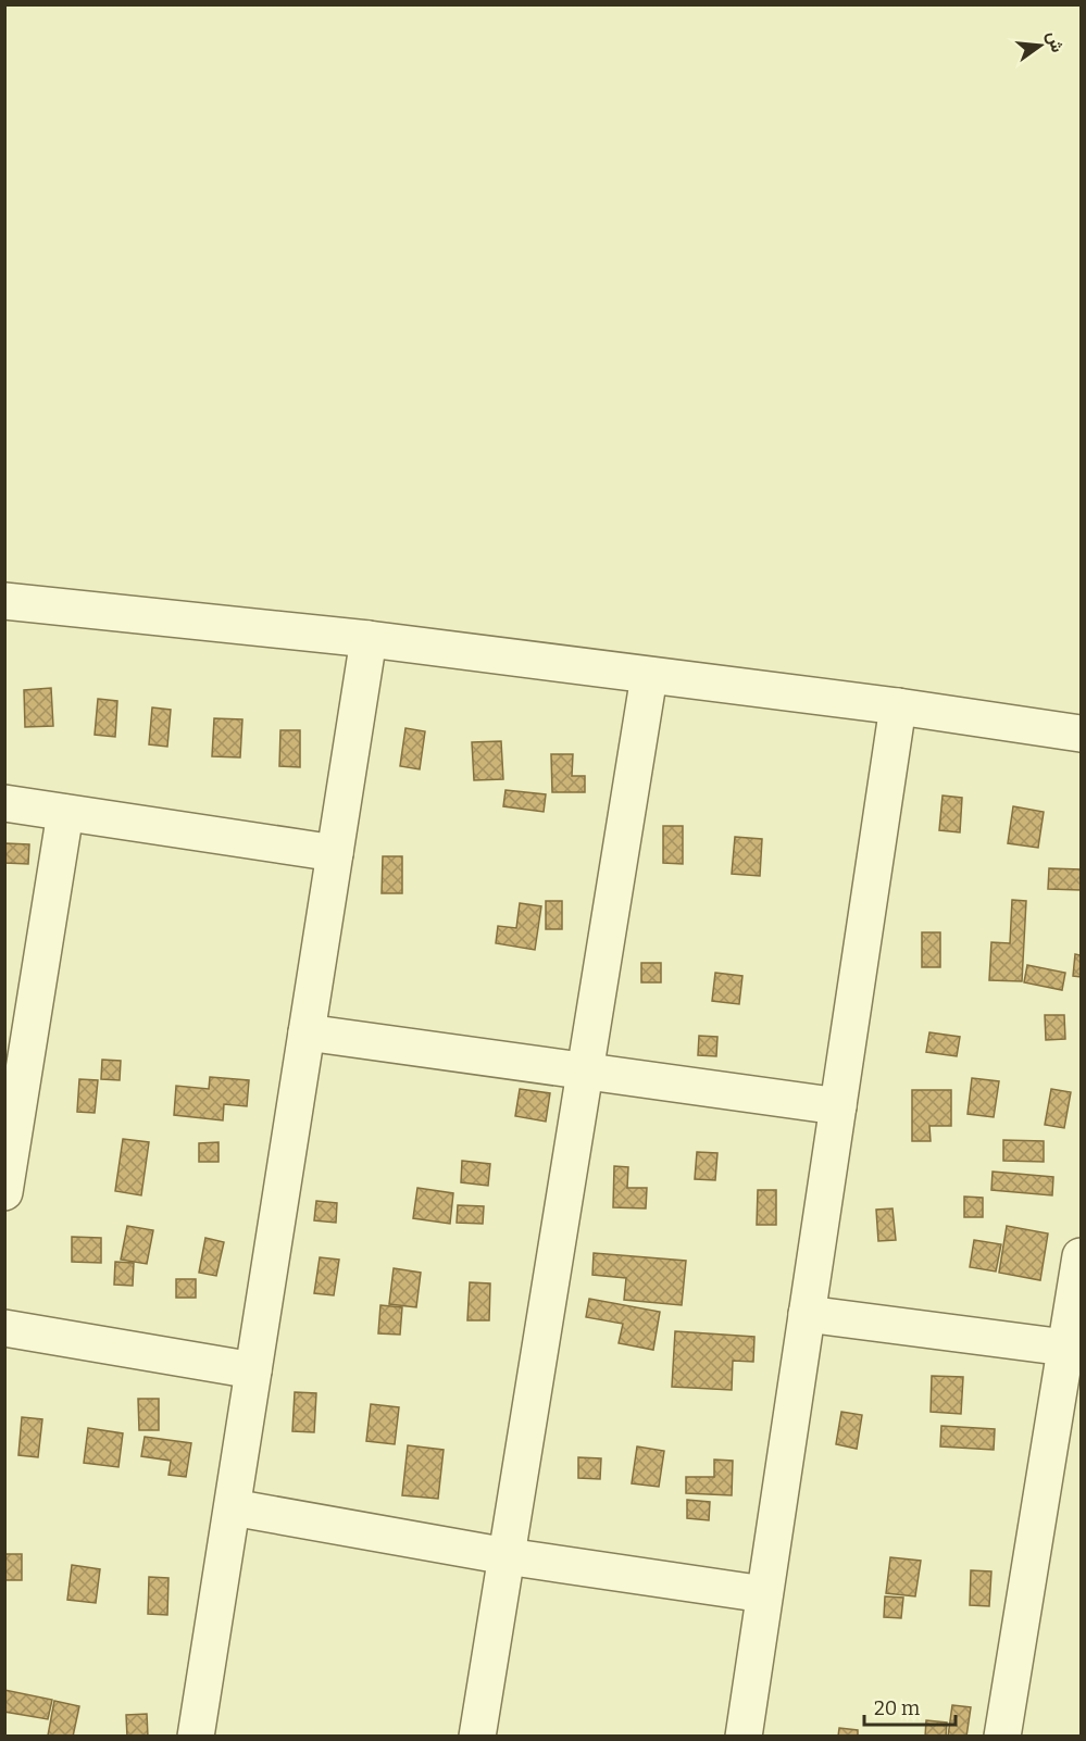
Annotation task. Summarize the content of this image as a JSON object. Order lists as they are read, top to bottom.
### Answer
{
  "scale_bar": "20 m",
  "north": "right"
}
